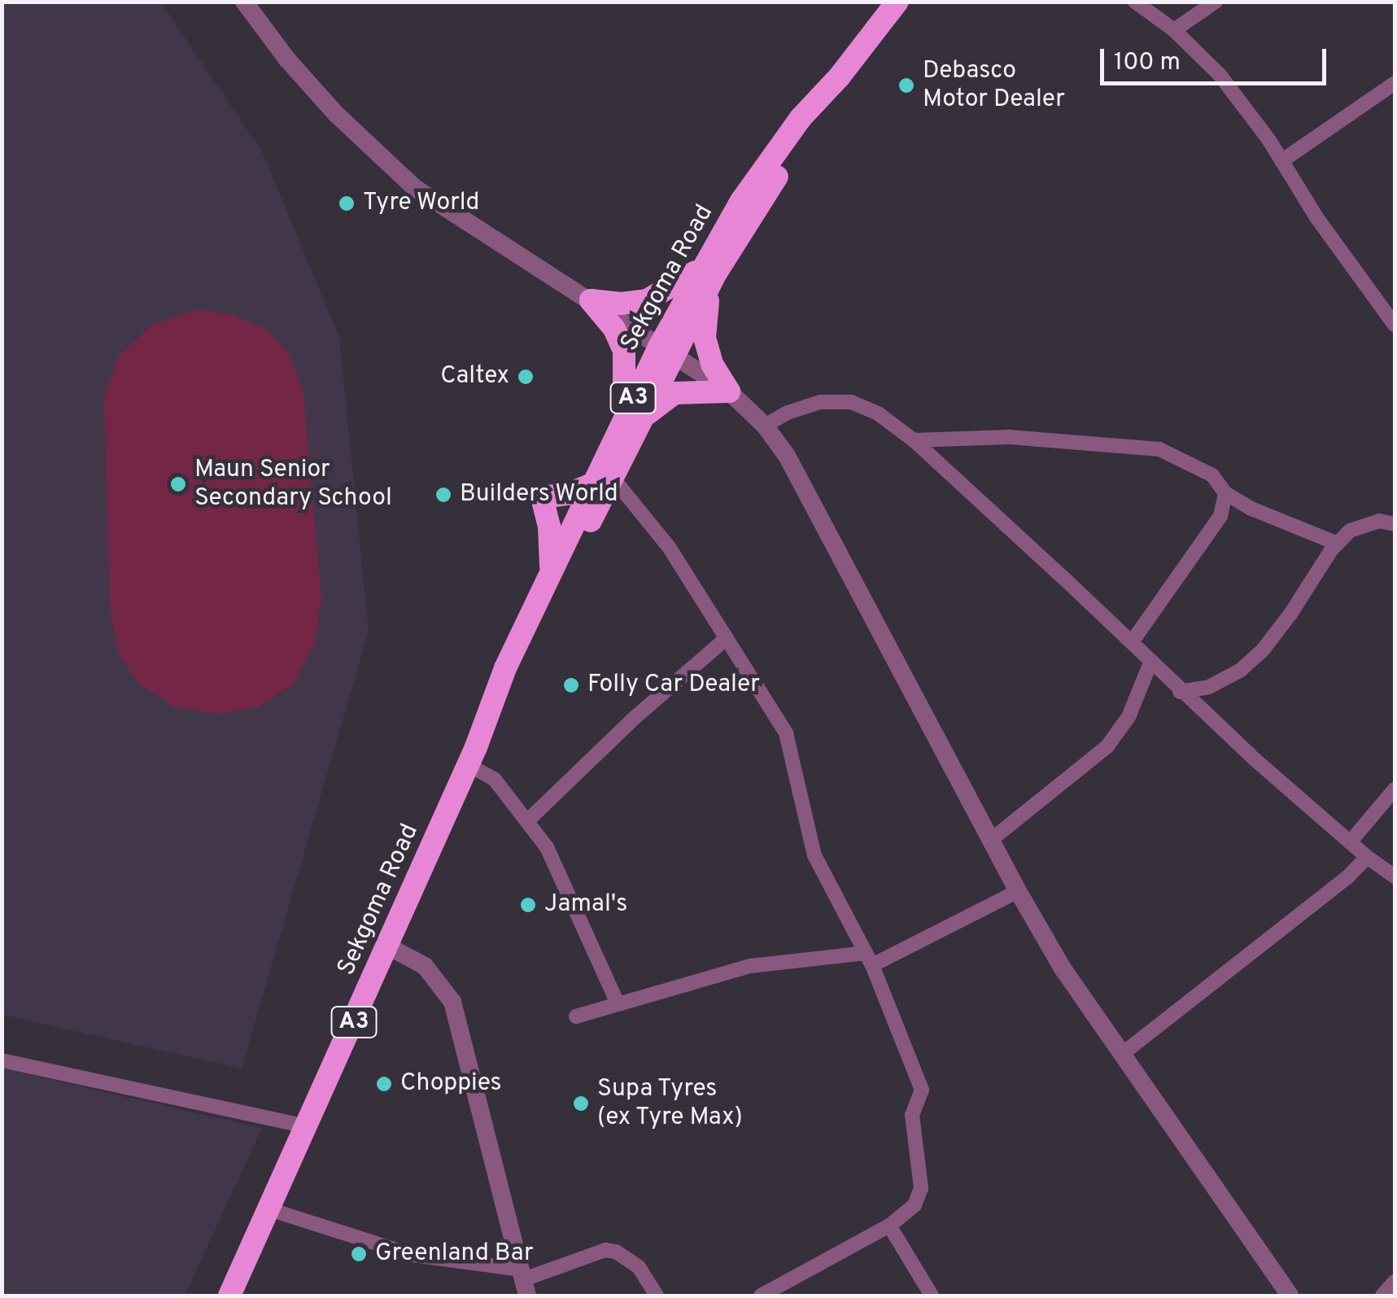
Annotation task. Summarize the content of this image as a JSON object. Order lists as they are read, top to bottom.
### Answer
{
  "streets": {
    "highway": ["Sekgoma Road", "A3"]
  },
  "places": [
    "Debasco Motor Dealer",
    "Tyre World",
    "Caltex",
    "Maun Senior Secondary School",
    "Builders World",
    "Folly Car Dealer",
    "Jamal's",
    "Choppies",
    "Supa Tyres (ex Tyre Max)",
    "Greenland Bar"
  ],
  "scale_bar": "100 m"
}
